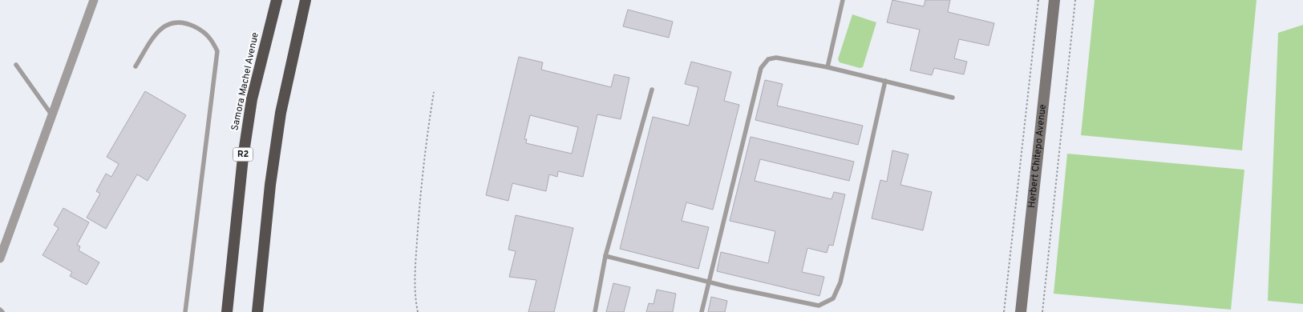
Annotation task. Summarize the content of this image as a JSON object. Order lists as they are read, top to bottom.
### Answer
{
  "streets": {
    "highway": ["Samora Machel Avenue", "R2"],
    "main road": ["Herbert Chitepo Avenue"]
  }
}
